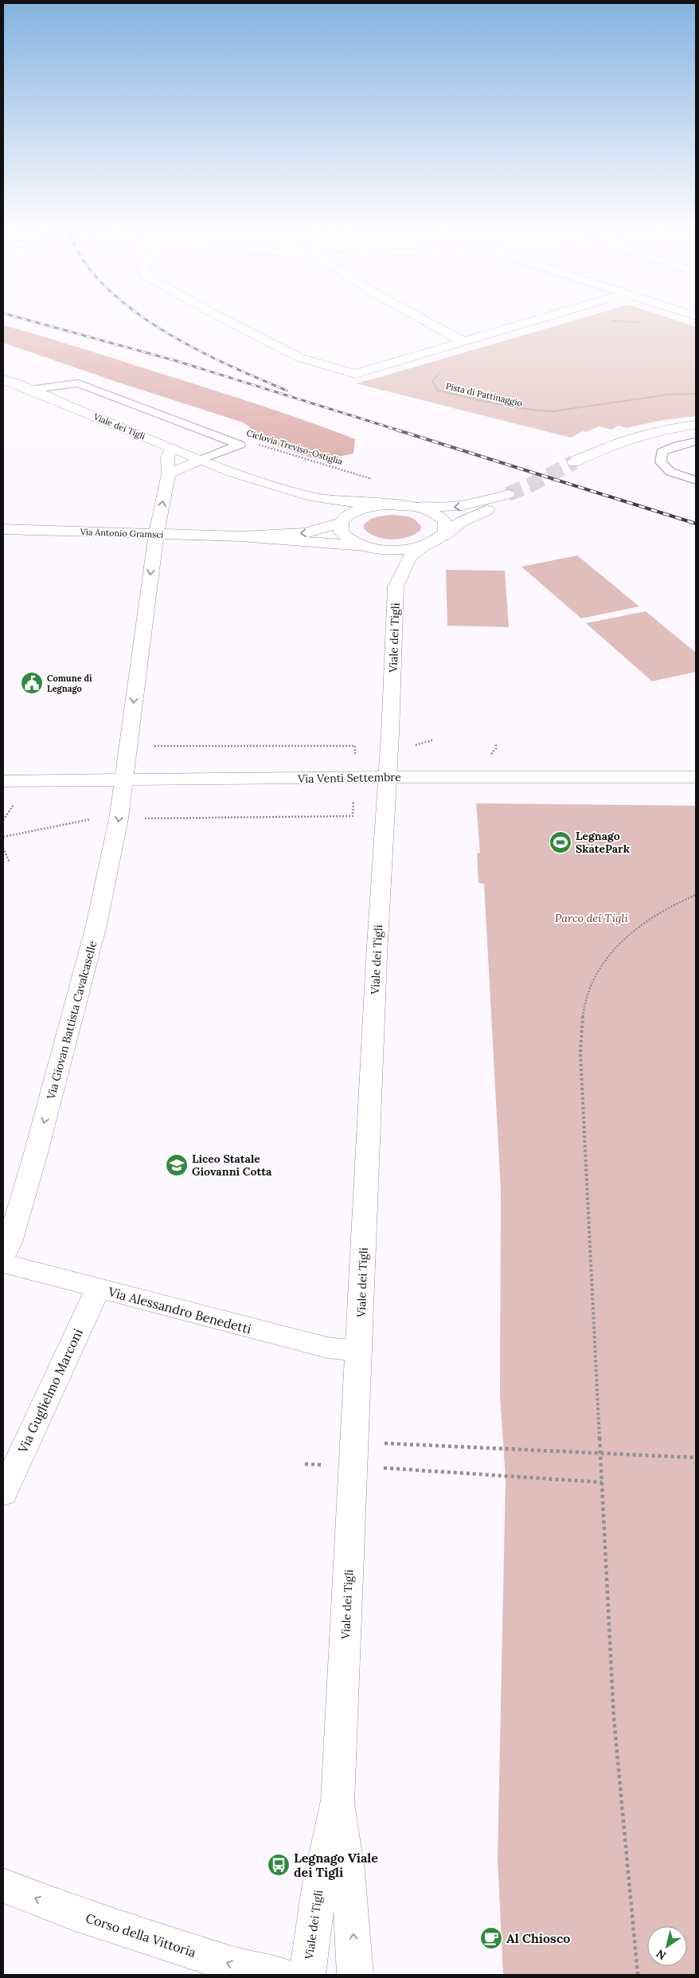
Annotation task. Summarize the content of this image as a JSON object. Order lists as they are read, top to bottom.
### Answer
{
  "streets": {
    "street": [
      "Viale dei Tigli",
      "Via Antonio Gramsci",
      "Via Venti Settembre",
      "Via Giovan Battista Cavalcaselle",
      "Via Alessandro Benedetti",
      "Via Guglielmo Marconi",
      "Corso della Vittoria"
    ],
    "path": ["Pista di Pattinaggio", "Ciclovia Treviso-Ostiglia"]
  },
  "crossings": [
    ["Viale dei Tigli", "Via Antonio Gramsci"],
    ["Viale dei Tigli", "Via Venti Settembre"],
    ["Viale dei Tigli", "Via Giovan Battista Cavalcaselle"],
    ["Viale dei Tigli", "Via Alessandro Benedetti"],
    ["Via Antonio Gramsci", "Via Giovan Battista Cavalcaselle"],
    ["Via Venti Settembre", "Via Giovan Battista Cavalcaselle"],
    ["Via Alessandro Benedetti", "Via Guglielmo Marconi"]
  ],
  "one_way": ["Via Giovan Battista Cavalcaselle", "Corso della Vittoria"],
  "parks": ["Parco dei Tigli"],
  "places": {
    "public building": ["Comune di Legnago"],
    "sports": ["Legnago SkatePark"],
    "school or university": ["Liceo Statale Giovanni Cotta"],
    "bus stop": ["Legnago Viale dei Tigli"],
    "cafe": ["Al Chiosco"]
  },
  "north": "bottom left"
}
